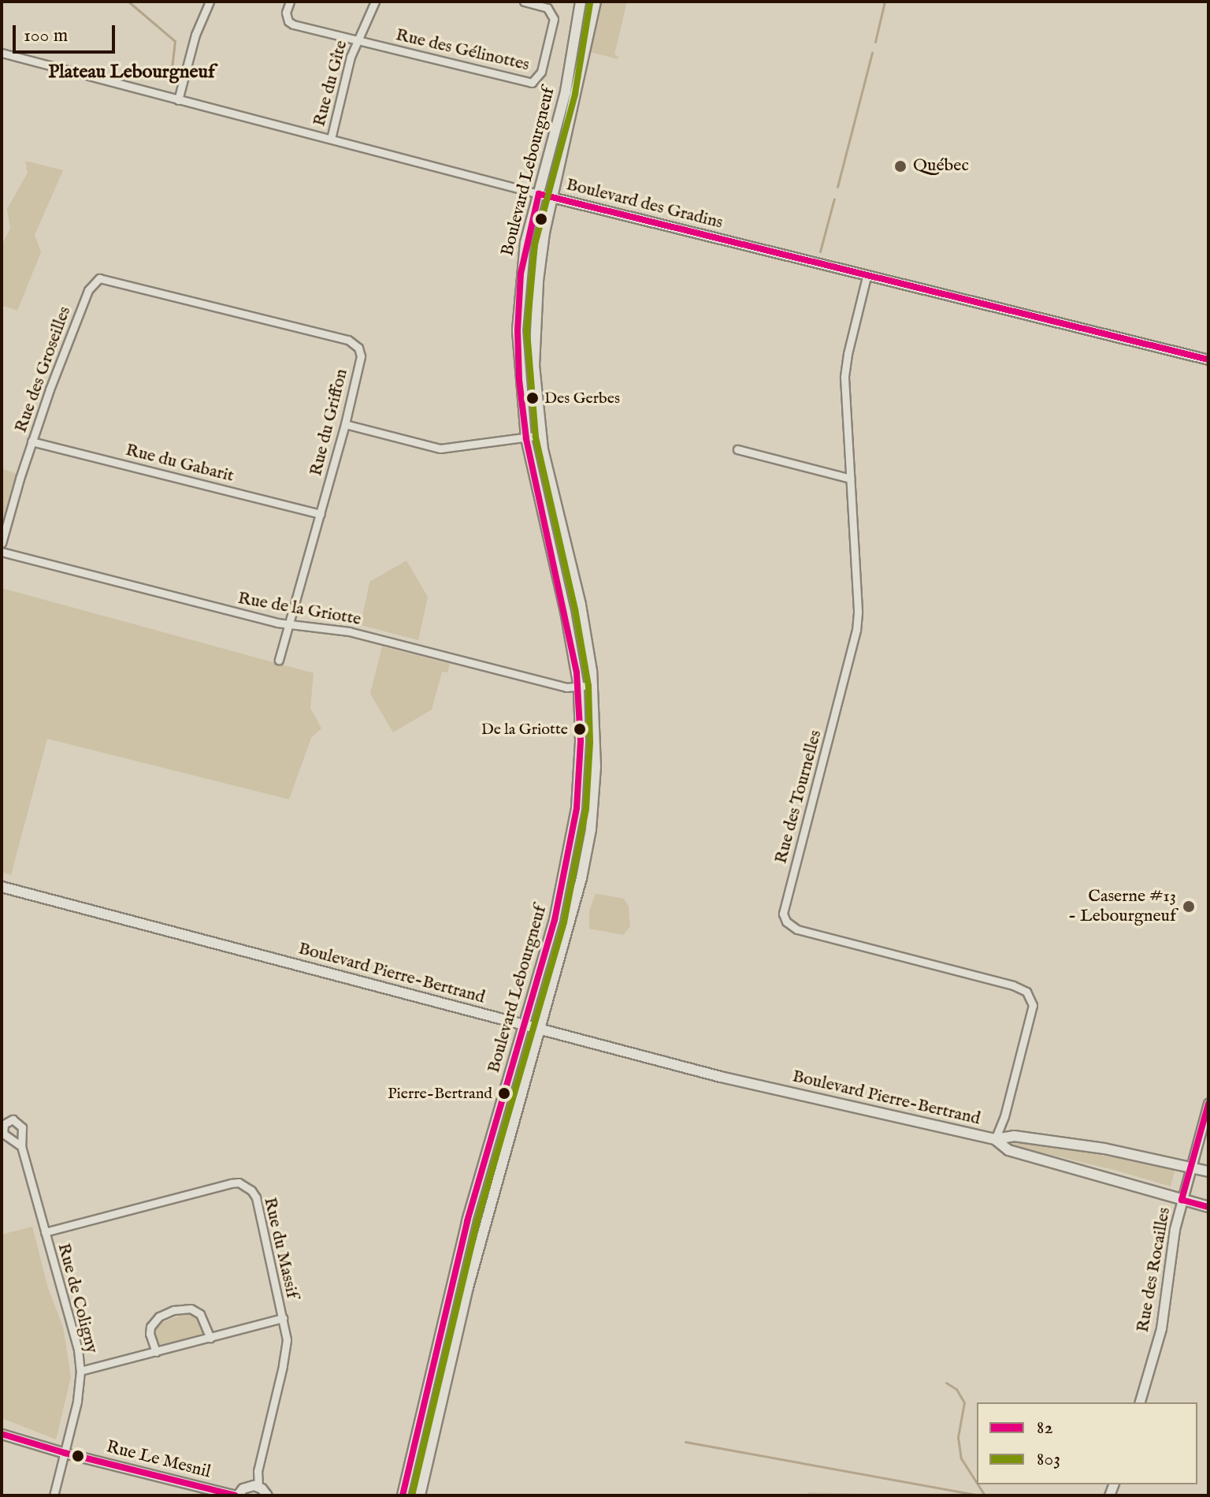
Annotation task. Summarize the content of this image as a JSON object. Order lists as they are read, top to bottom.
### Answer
{
  "streets": {
    "main road": ["Boulevard Lebourgneuf", "Boulevard Pierre-Bertrand"],
    "street": [
      "Rue des Gélinottes",
      "Rue du Gîte",
      "Boulevard des Gradins",
      "Rue des Groseilles",
      "Rue du Griffon",
      "Rue du Gabarit",
      "Rue de la Griotte",
      "Rue des Tournelles",
      "Rue du Massif",
      "Rue des Rocailles",
      "Rue de Coligny",
      "Rue Le Mesnil"
    ]
  },
  "crossings": [
    ["Rue des Gélinottes", "Rue du Gîte"],
    ["Rue du Gîte", "Boulevard des Gradins"],
    ["Boulevard Lebourgneuf", "Boulevard des Gradins"],
    ["Boulevard Lebourgneuf", "Rue de la Griotte"],
    ["Boulevard Lebourgneuf", "Boulevard Pierre-Bertrand"],
    ["Boulevard des Gradins", "Rue des Tournelles"],
    ["Rue des Groseilles", "Rue du Griffon"],
    ["Rue des Groseilles", "Rue du Gabarit"],
    ["Rue du Griffon", "Rue du Gabarit"],
    ["Rue du Griffon", "Rue de la Griotte"],
    ["Rue des Tournelles", "Boulevard Pierre-Bertrand"],
    ["Boulevard Pierre-Bertrand", "Rue des Rocailles"],
    ["Rue du Massif", "Rue de Coligny"],
    ["Rue de Coligny", "Rue Le Mesnil"]
  ],
  "districts": ["Plateau Lebourgneuf"],
  "places": [
    "Québec",
    "Des Gerbes",
    "De la Griotte",
    "Caserne #13 - Lebourgneuf",
    "Pierre-Bertrand"
  ],
  "lines": ["transit line 803", "transit line 82"],
  "legend": ["82", "803"],
  "scale_bar": "100 m"
}
